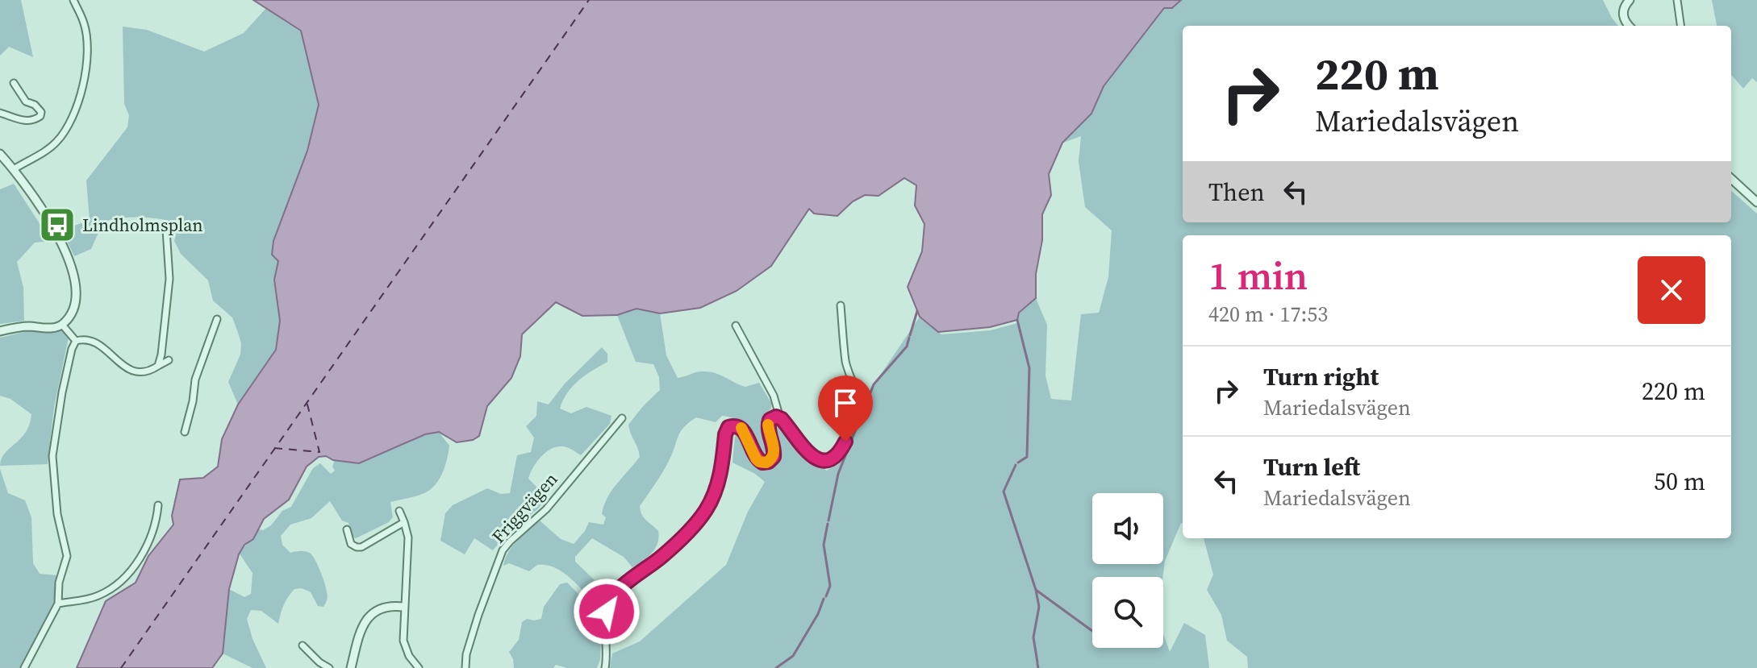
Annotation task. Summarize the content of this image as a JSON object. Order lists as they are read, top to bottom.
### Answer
{
  "streets": {
    "street": ["Friggvägen"]
  },
  "places": {
    "bus stop": ["Lindholmsplan"]
  },
  "page": {
    "turn": ["220 m", "Mariedalsvägen"],
    "then": "Then",
    "heading": ["1 min", "420 m · 17:53"],
    "list": [
      {
        "name": "Turn right",
        "note": "Mariedalsvägen",
        "value": "220 m"
      },
      {
        "name": "Turn left",
        "note": "Mariedalsvägen",
        "value": "50 m"
      }
    ]
  }
}
